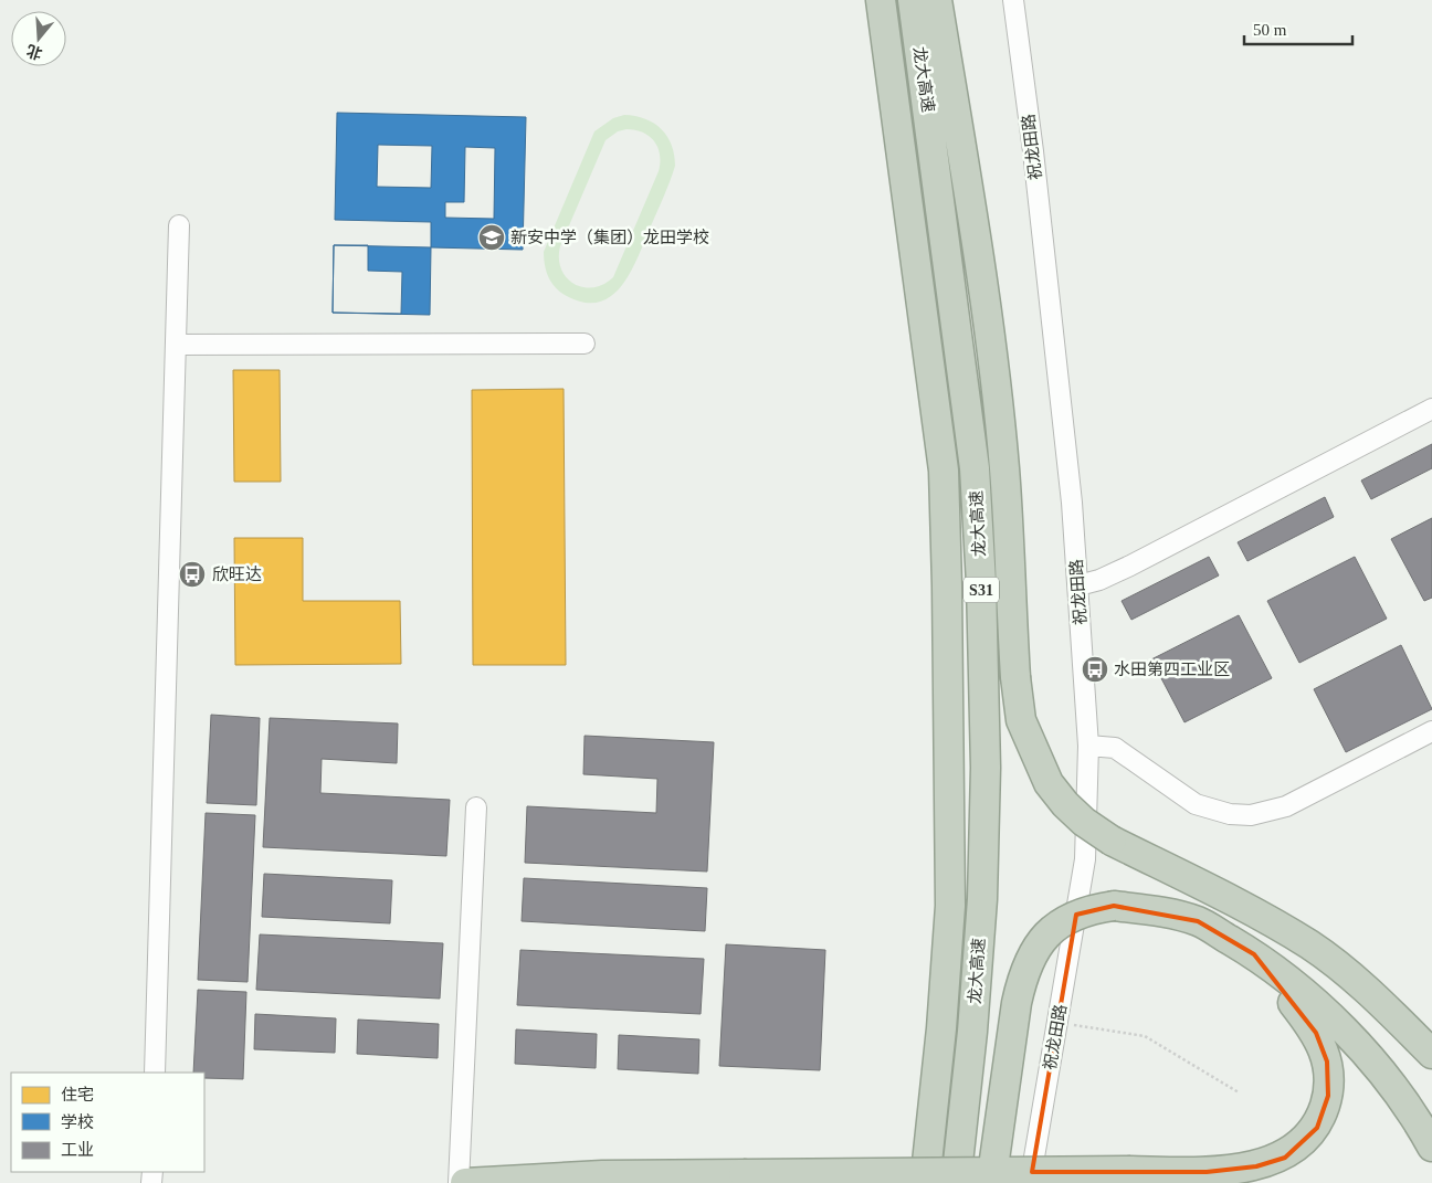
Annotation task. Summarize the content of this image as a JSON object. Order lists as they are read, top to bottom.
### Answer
{
  "streets": {
    "highway": ["龙大高速", "S31"],
    "street": ["祝龙田路"]
  },
  "places": {
    "school or university": ["新安中学（集团）龙田学校"],
    "bus stop": ["欣旺达", "水田第四工业区"]
  },
  "legend": ["住宅", "学校", "工业"],
  "scale_bar": "50 m",
  "north": "bottom"
}
